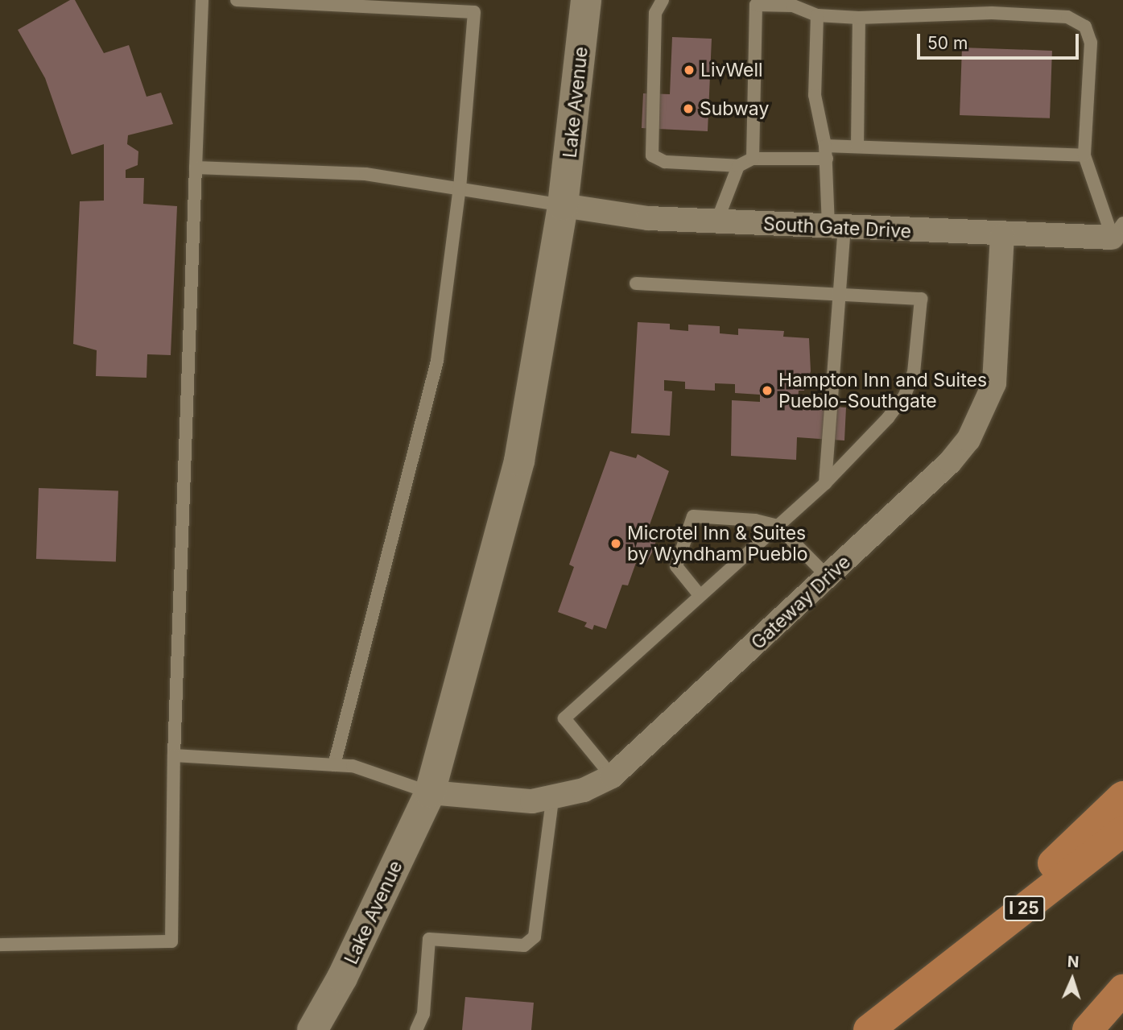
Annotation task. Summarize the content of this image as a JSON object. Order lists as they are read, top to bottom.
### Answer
{
  "streets": {
    "highway": ["I 25"],
    "street": ["Lake Avenue", "South Gate Drive", "Gateway Drive"]
  },
  "crossings": [
    ["Lake Avenue", "South Gate Drive"],
    ["Lake Avenue", "Gateway Drive"],
    ["South Gate Drive", "Gateway Drive"]
  ],
  "places": [
    "LivWell",
    "Subway",
    "Hampton Inn and Suites Pueblo-Southgate",
    "Microtel Inn & Suites by Wyndham Pueblo"
  ],
  "scale_bar": "50 m",
  "north": "top"
}
